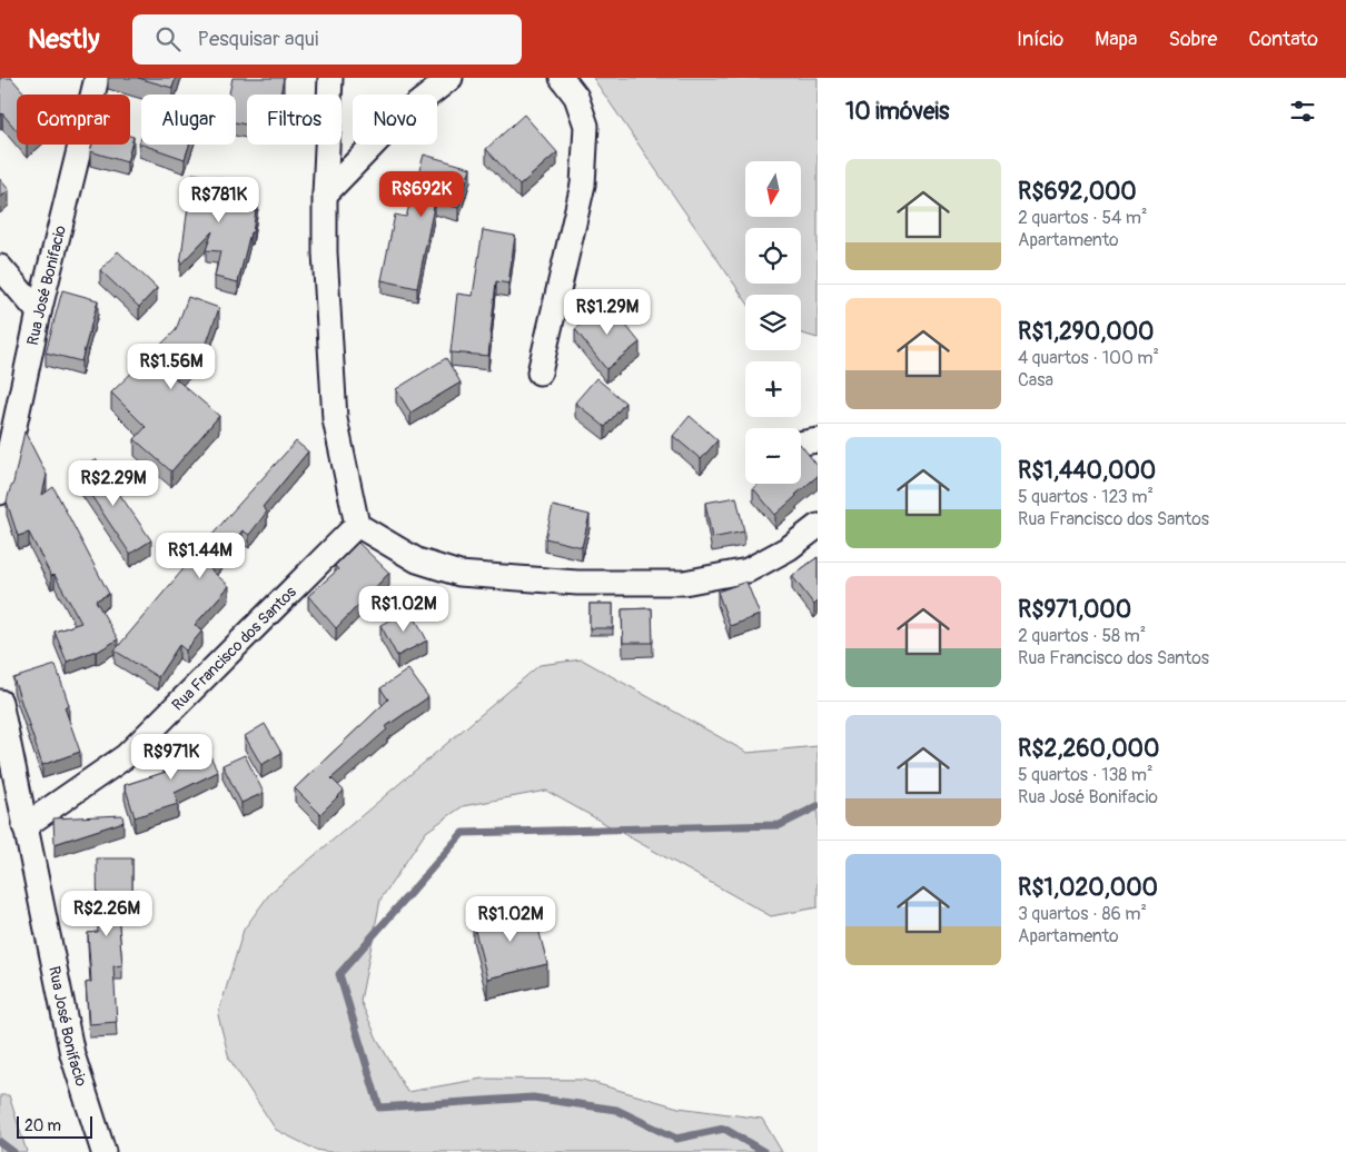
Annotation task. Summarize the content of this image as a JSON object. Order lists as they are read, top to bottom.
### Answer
{
  "streets": {
    "street": ["Rua José Bonifacio", "Rua Francisco dos Santos"]
  },
  "crossings": [
    ["Rua José Bonifacio", "Rua Francisco dos Santos"]
  ],
  "scale_bar": "20 m",
  "north": "bottom",
  "page": {
    "header": "Nestly",
    "search": "Pesquisar aqui",
    "nav": [
      "Início",
      "Mapa",
      "Sobre",
      "Contato"
    ],
    "heading": "10 imóveis",
    "chip": [
      "Comprar",
      "Alugar",
      "Filtros",
      "Novo"
    ],
    "list": [
      {
        "name": "R$692,000",
        "note": "2 quartos · 54 m² · Apartamento"
      },
      {
        "name": "R$1,290,000",
        "note": "4 quartos · 100 m² · Casa"
      },
      {
        "name": "R$1,440,000",
        "note": "5 quartos · 123 m² · Rua Francisco dos Santos"
      },
      {
        "name": "R$971,000",
        "note": "2 quartos · 58 m² · Rua Francisco dos Santos"
      },
      {
        "name": "R$2,260,000",
        "note": "5 quartos · 138 m² · Rua José Bonifacio"
      },
      {
        "name": "R$1,020,000",
        "note": "3 quartos · 86 m² · Apartamento"
      }
    ],
    "map_buttons": ["+", "−"],
    "price": [
      "R$692K",
      "R$781K",
      "R$1.29M",
      "R$1.56M",
      "R$2.29M",
      "R$1.44M",
      "R$1.02M",
      "R$971K",
      "R$2.26M",
      "R$1.02M"
    ],
    "scale": "20 m"
  }
}
